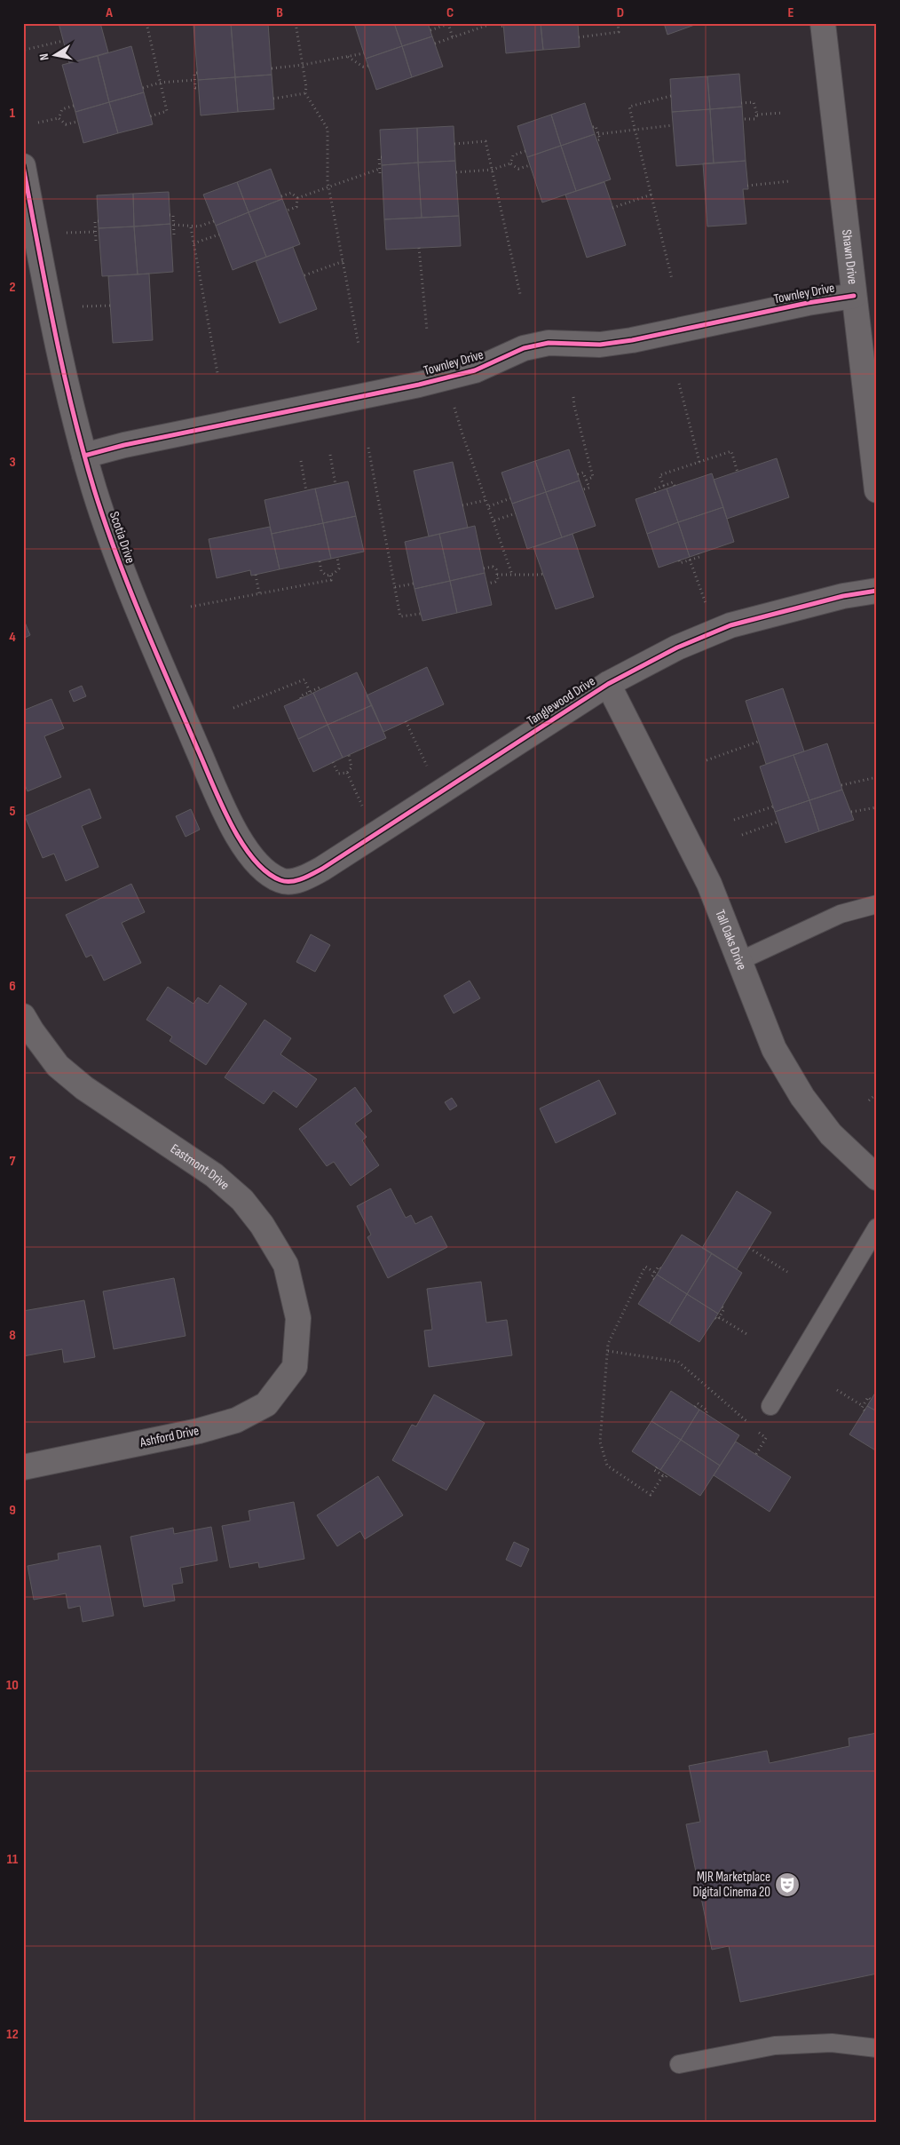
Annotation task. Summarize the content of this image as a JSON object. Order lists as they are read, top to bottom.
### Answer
{
  "streets": {
    "street": [
      "Shawn Drive",
      "Townley Drive",
      "Scotia Drive",
      "Tanglewood Drive",
      "Tall Oaks Drive",
      "Eastmont Drive",
      "Ashford Drive"
    ]
  },
  "crossings": [
    ["Shawn Drive", "Townley Drive"],
    ["Townley Drive", "Scotia Drive"],
    ["Scotia Drive", "Tanglewood Drive"],
    ["Tanglewood Drive", "Tall Oaks Drive"],
    ["Eastmont Drive", "Ashford Drive"]
  ],
  "places": {
    "theatre": ["MJR Marketplace Digital Cinema 20"]
  },
  "north": "left",
  "grid": {
    "columns": [
      "A",
      "B",
      "C",
      "D",
      "E"
    ],
    "rows": [
      "1",
      "2",
      "3",
      "4",
      "5",
      "6",
      "7",
      "8",
      "9",
      "10",
      "11",
      "12"
    ]
  }
}
